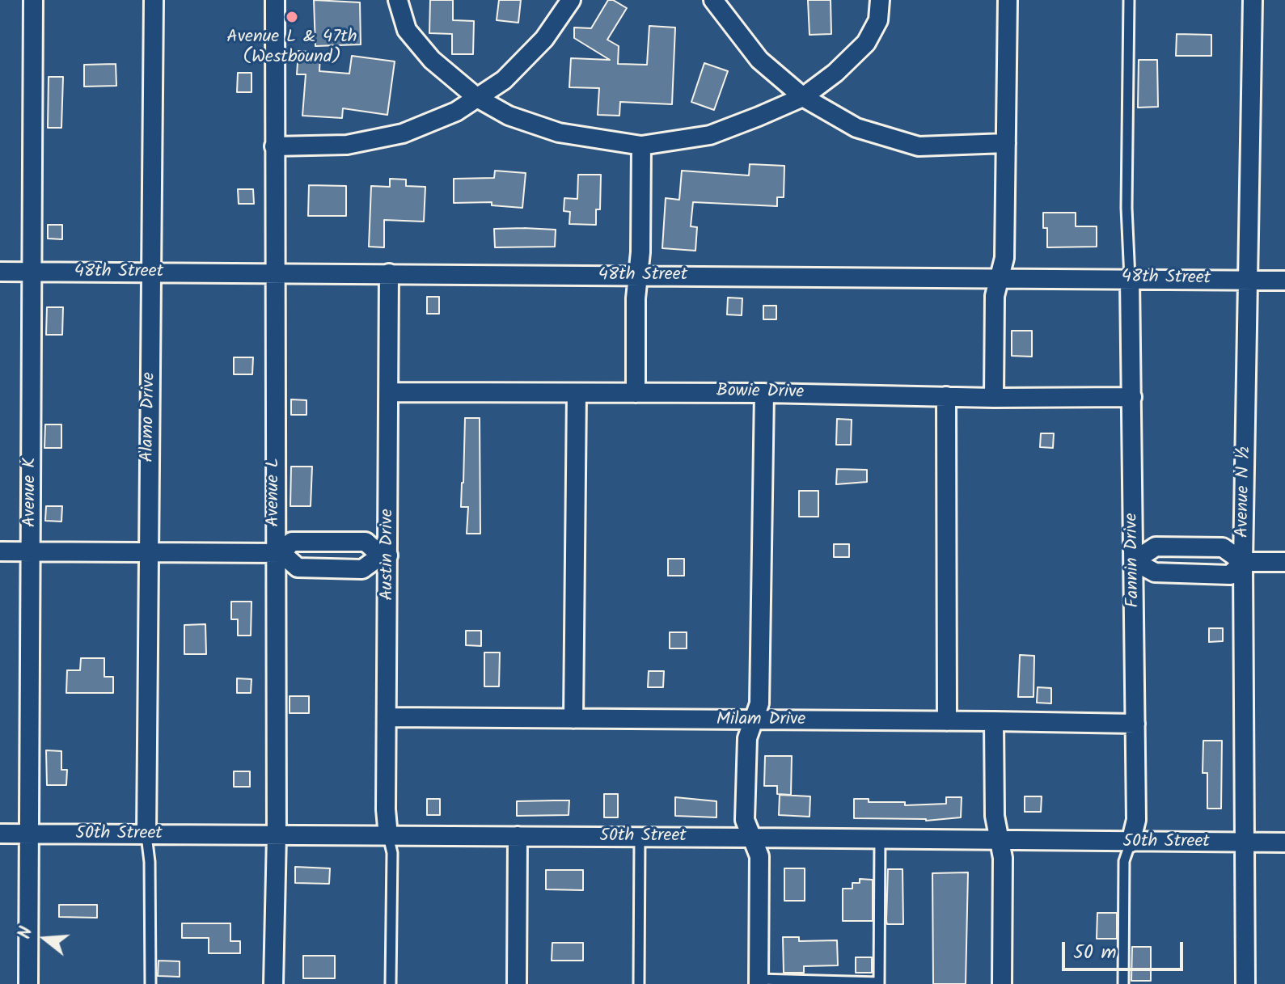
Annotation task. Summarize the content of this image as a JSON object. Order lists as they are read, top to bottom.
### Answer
{
  "streets": {
    "street": [
      "48th Street",
      "Bowie Drive",
      "Alamo Drive",
      "Avenue N ½",
      "Avenue K",
      "Avenue L",
      "Austin Drive",
      "Fannin Drive",
      "Milam Drive",
      "50th Street"
    ]
  },
  "crossings": [
    ["48th Street", "Alamo Drive"],
    ["48th Street", "Avenue N ½"],
    ["48th Street", "Avenue K"],
    ["48th Street", "Avenue L"],
    ["48th Street", "Austin Drive"],
    ["48th Street", "Fannin Drive"],
    ["Bowie Drive", "Austin Drive"],
    ["Bowie Drive", "Fannin Drive"],
    ["Alamo Drive", "50th Street"],
    ["Avenue N ½", "50th Street"],
    ["Avenue K", "50th Street"],
    ["Avenue L", "50th Street"],
    ["Austin Drive", "Milam Drive"],
    ["Austin Drive", "50th Street"],
    ["Fannin Drive", "Milam Drive"],
    ["Fannin Drive", "50th Street"]
  ],
  "places": ["Avenue L & 47th (Westbound)"],
  "scale_bar": "50 m",
  "north": "left"
}
